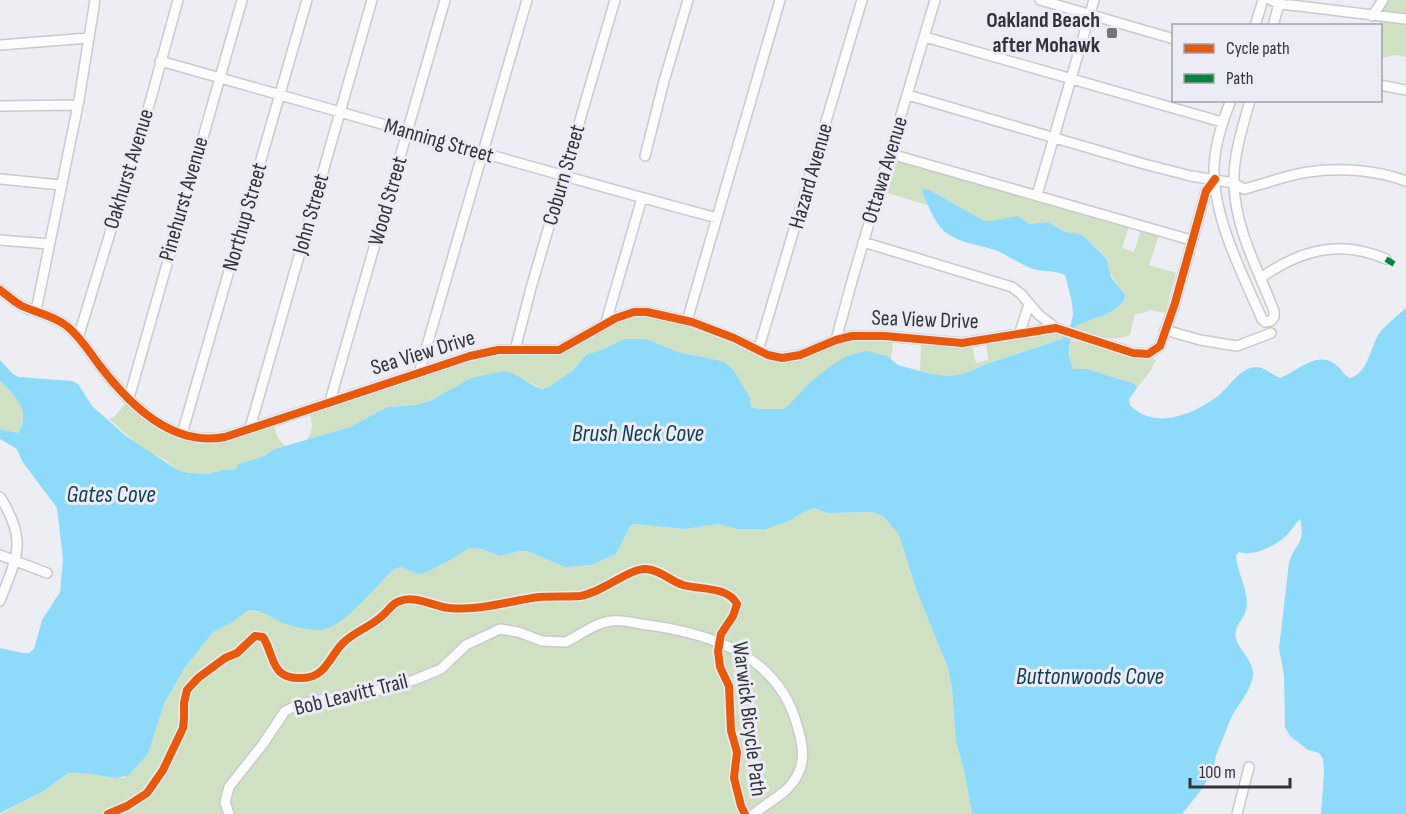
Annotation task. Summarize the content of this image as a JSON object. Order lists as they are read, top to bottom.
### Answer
{
  "streets": {
    "street": [
      "Manning Street",
      "Oakhurst Avenue",
      "Ottawa Avenue",
      "Coburn Street",
      "Hazard Avenue",
      "Pinehurst Avenue",
      "Wood Street",
      "John Street",
      "Northup Street",
      "Sea View Drive",
      "Bob Leavitt Trail"
    ],
    "cycle path": ["Warwick Bicycle Path"]
  },
  "crossings": [
    ["Manning Street", "Oakhurst Avenue"],
    ["Manning Street", "Coburn Street"],
    ["Manning Street", "Pinehurst Avenue"],
    ["Manning Street", "Wood Street"],
    ["Manning Street", "John Street"],
    ["Manning Street", "Northup Street"],
    ["Oakhurst Avenue", "Sea View Drive"],
    ["Ottawa Avenue", "Sea View Drive"],
    ["Coburn Street", "Sea View Drive"],
    ["Hazard Avenue", "Sea View Drive"],
    ["Pinehurst Avenue", "Sea View Drive"],
    ["Wood Street", "Sea View Drive"],
    ["John Street", "Sea View Drive"],
    ["Northup Street", "Sea View Drive"]
  ],
  "water": ["Brush Neck Cove", "Gates Cove", "Buttonwoods Cove"],
  "places": {
    "transit": ["Oakland Beach after Mohawk"]
  },
  "legend": ["Cycle path", "Path"],
  "scale_bar": "100 m"
}
